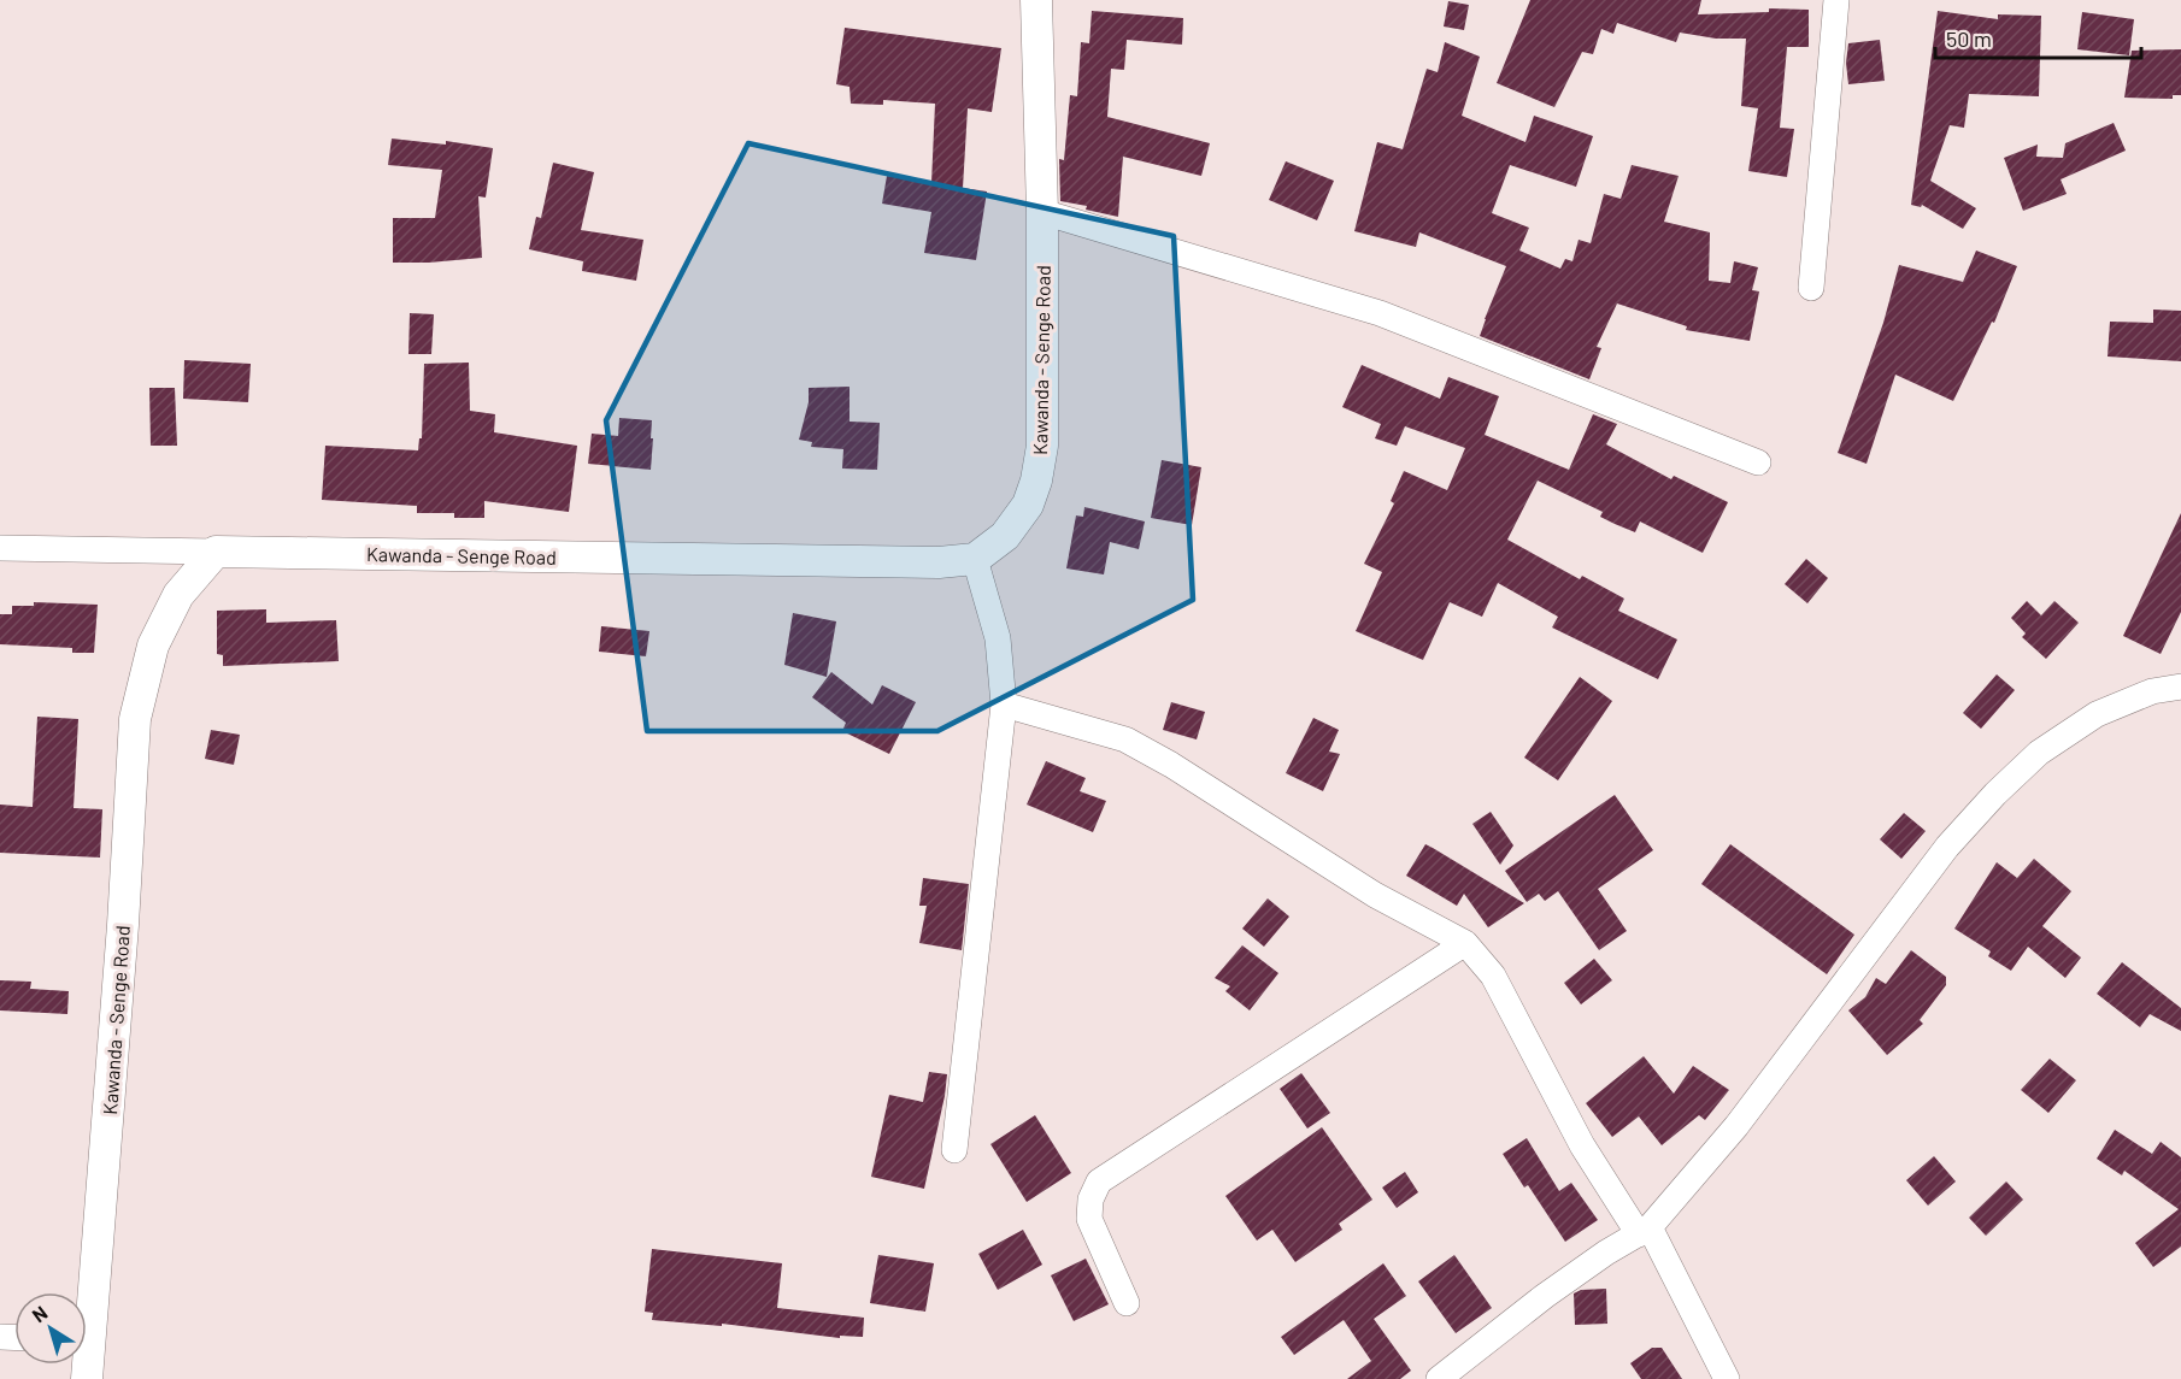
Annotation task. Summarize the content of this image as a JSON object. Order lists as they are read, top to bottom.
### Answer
{
  "streets": {
    "street": ["Kawanda - Senge Road"]
  },
  "scale_bar": "50 m",
  "north": "top left"
}
